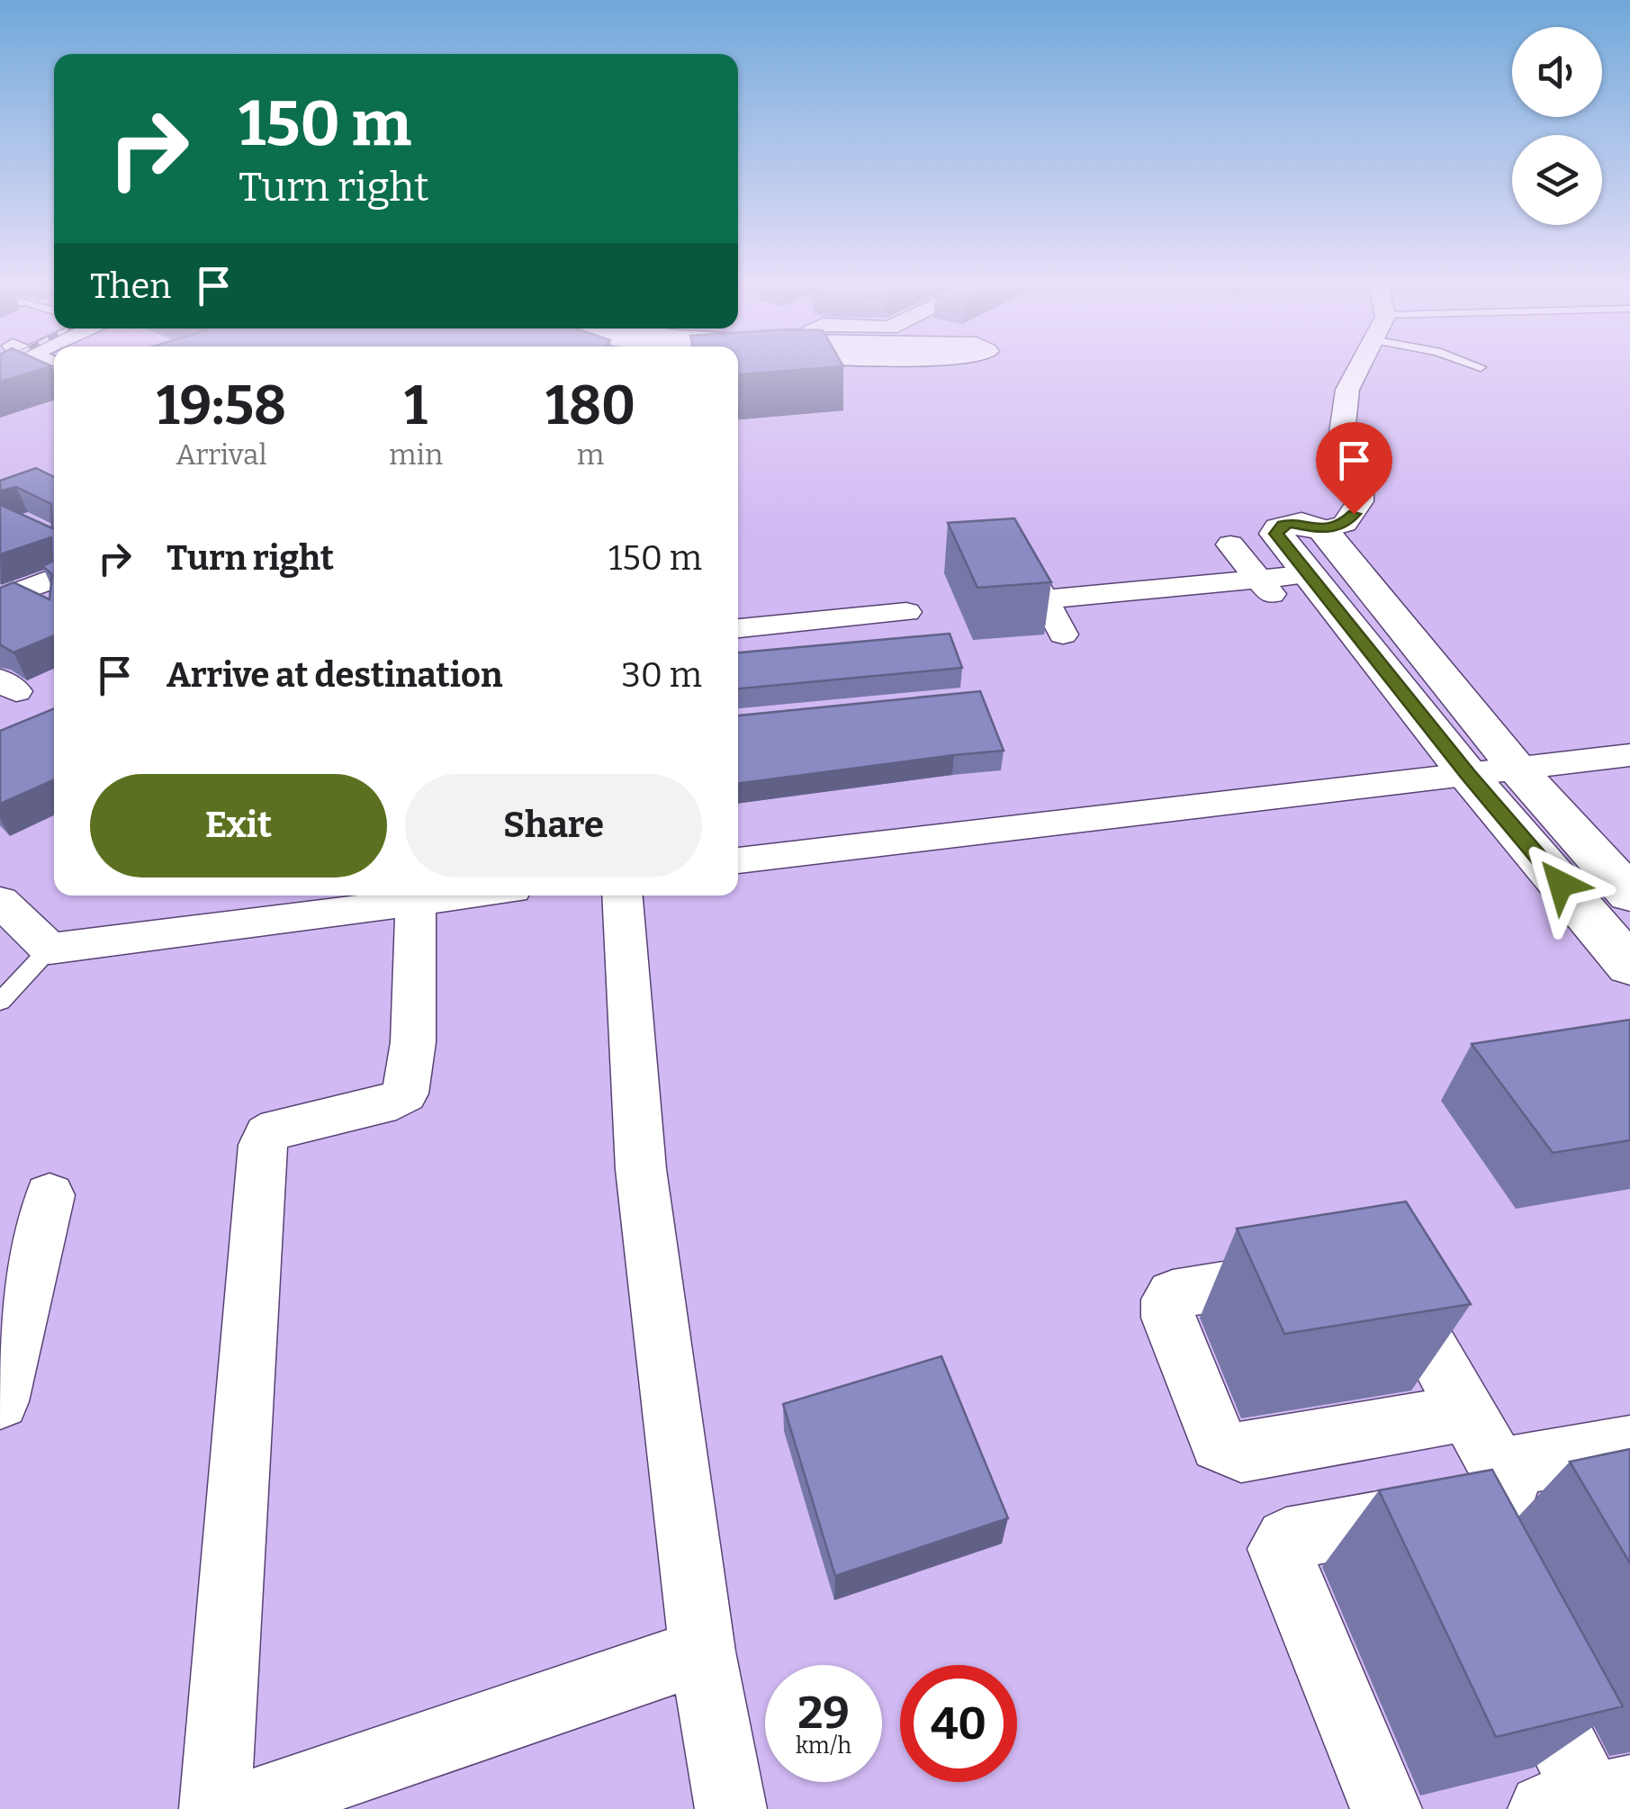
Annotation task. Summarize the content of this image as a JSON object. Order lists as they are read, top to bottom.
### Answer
{
  "page": {
    "turn": ["150 m", "Turn right"],
    "then": "Then",
    "eta": [
      "19:58",
      "Arrival",
      "1",
      "min",
      "180",
      "m"
    ],
    "list": [
      {
        "name": "Turn right",
        "value": "150 m"
      },
      {
        "name": "Arrive at destination",
        "value": "30 m"
      }
    ],
    "buttons": ["Exit", "Share"],
    "speed": "29 km/h",
    "limit": "40"
  }
}
